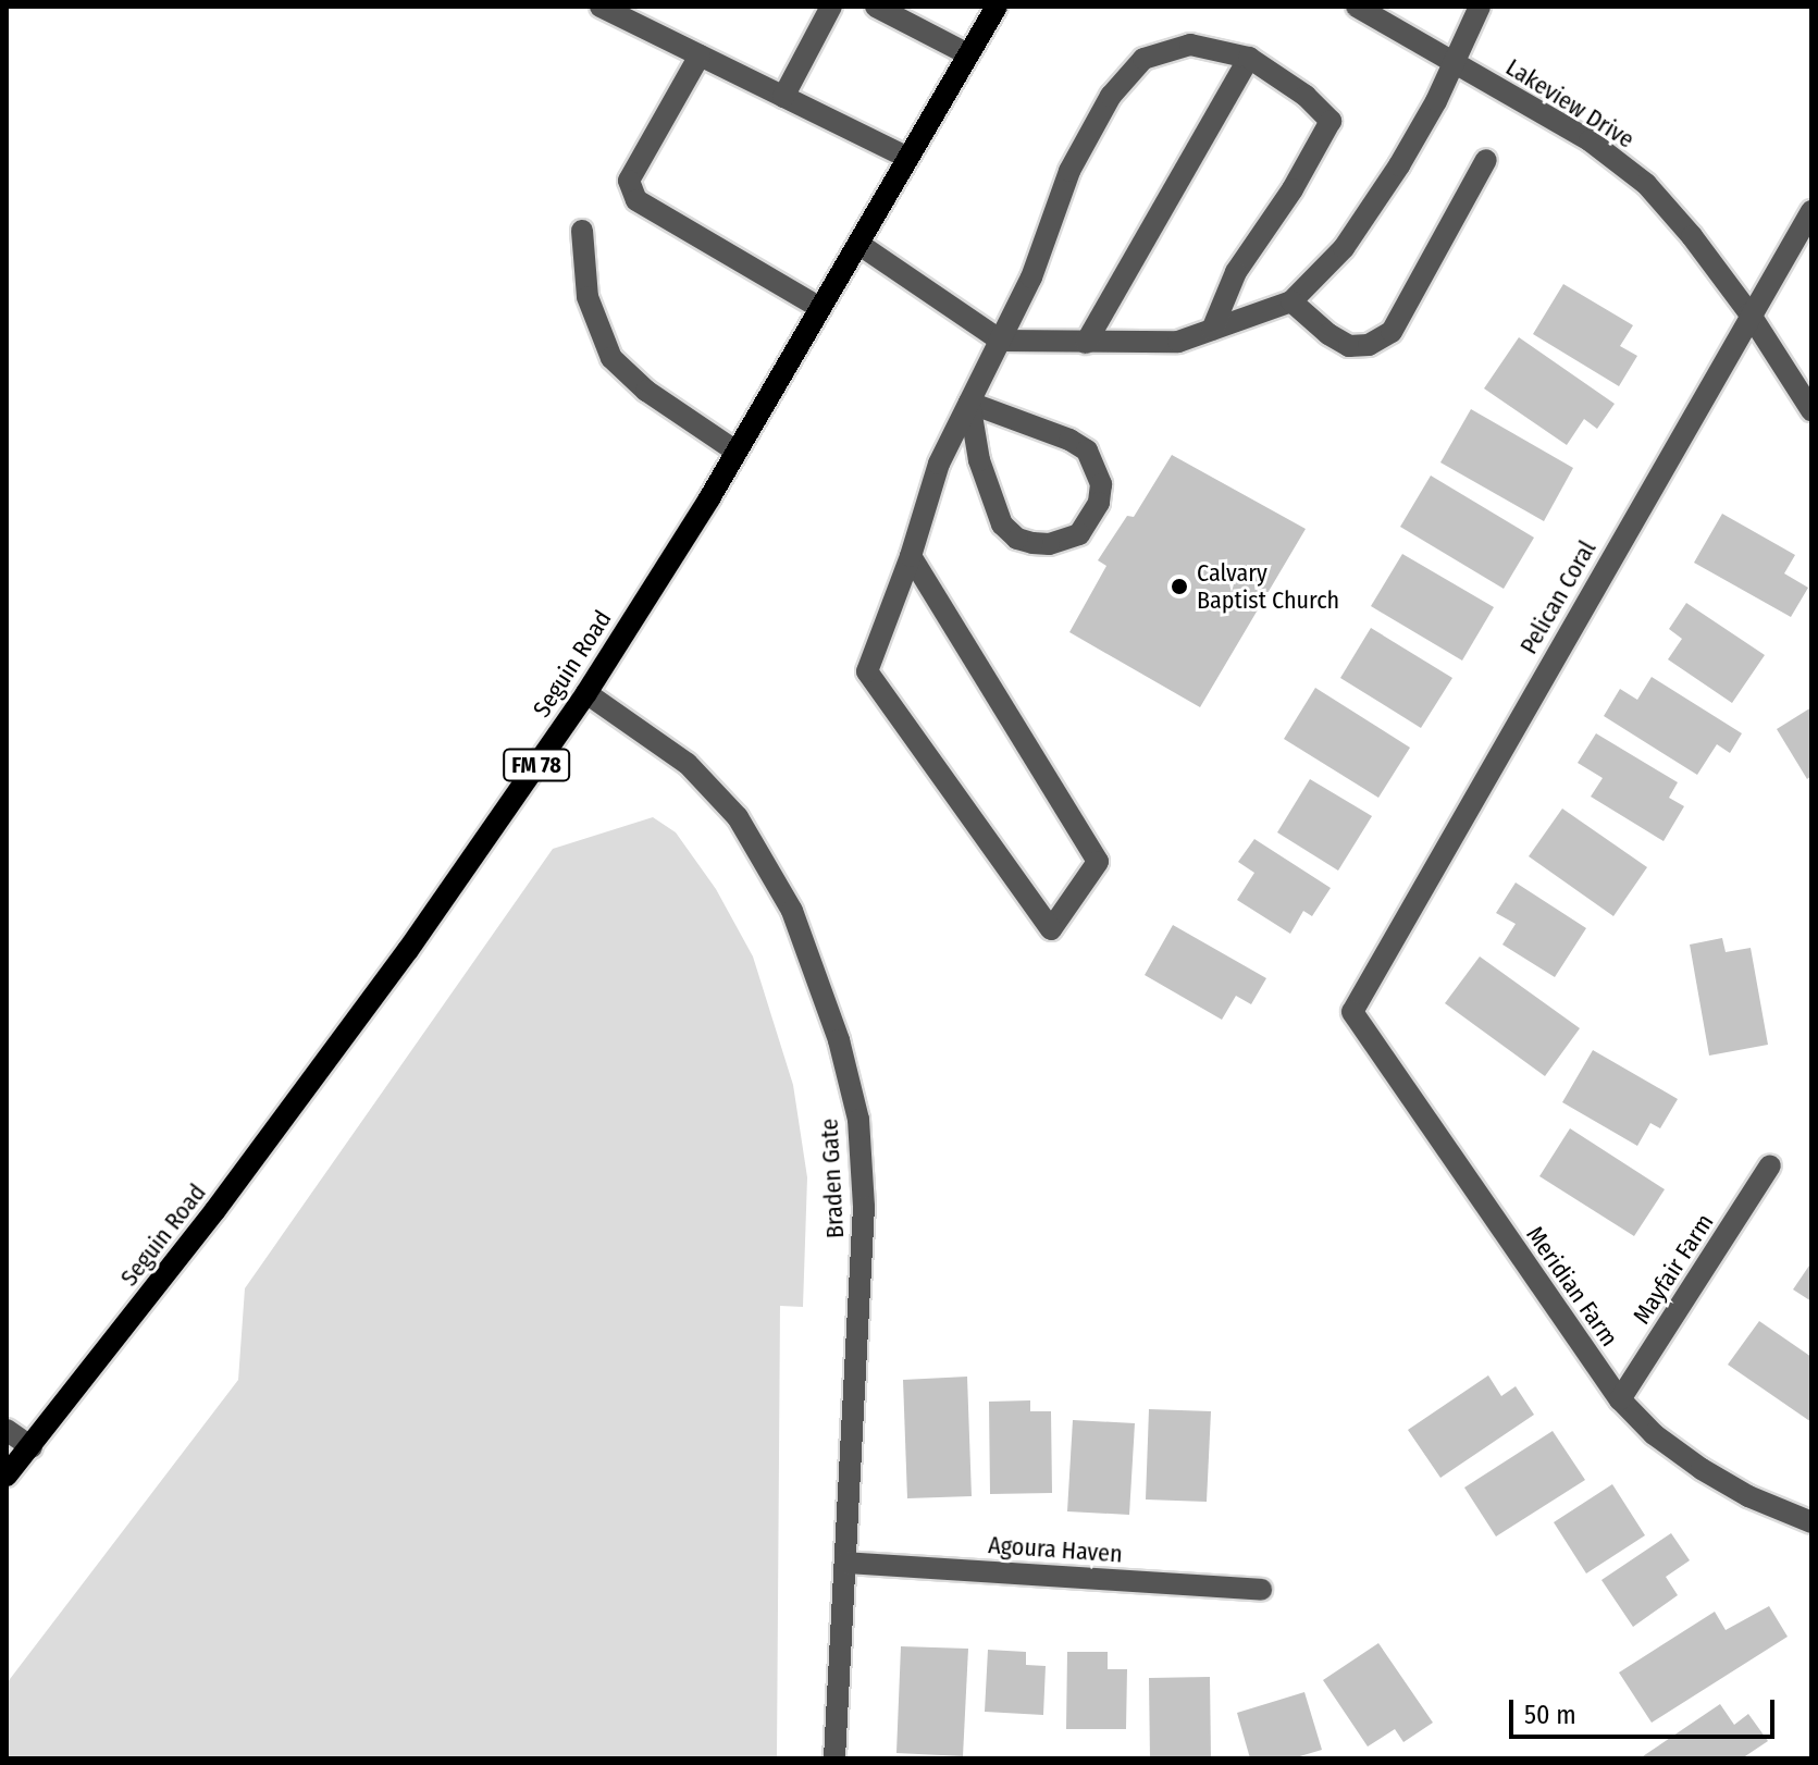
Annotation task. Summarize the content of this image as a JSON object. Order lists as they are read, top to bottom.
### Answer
{
  "streets": {
    "main road": ["Seguin Road", "FM 78"],
    "street": [
      "Lakeview Drive",
      "Pelican Coral",
      "Braden Gate",
      "Mayfair Farm",
      "Meridian Farm",
      "Agoura Haven"
    ]
  },
  "crossings": [
    ["Lakeview Drive", "Pelican Coral"],
    ["Pelican Coral", "Meridian Farm"],
    ["Seguin Road", "Braden Gate"],
    ["Braden Gate", "Agoura Haven"],
    ["Mayfair Farm", "Meridian Farm"]
  ],
  "places": ["Calvary Baptist Church"],
  "scale_bar": "50 m"
}
